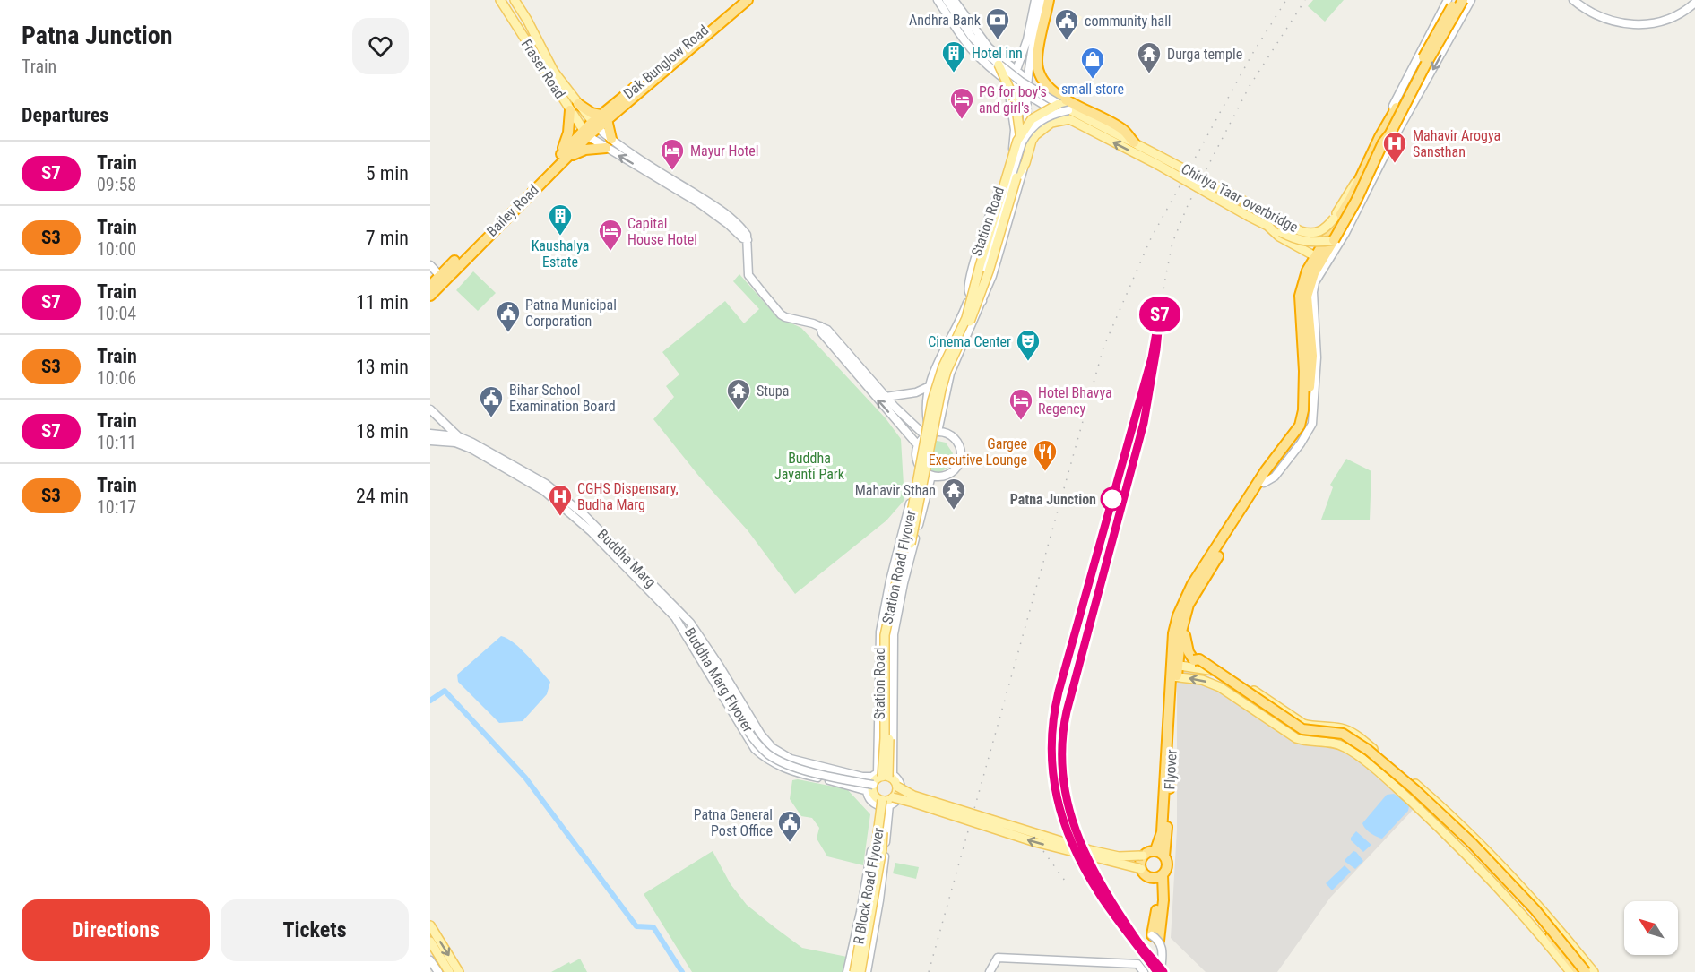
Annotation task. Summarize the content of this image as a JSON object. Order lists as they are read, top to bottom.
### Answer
{
  "streets": {
    "highway": [
      "Dak Bunglow Road",
      "Chiriya Taar overbridge",
      "Bailey Road",
      "Flyover"
    ],
    "main road": [
      "Fraser Road",
      "Station Road",
      "Buddha Marg",
      "Station Road Flyover",
      "Buddha Marg Flyover",
      "R Block Road Flyover"
    ]
  },
  "crossings": [
    ["Dak Bunglow Road", "Fraser Road"],
    ["Dak Bunglow Road", "Bailey Road"],
    ["Fraser Road", "Bailey Road"],
    ["Chiriya Taar overbridge", "Station Road Flyover"],
    ["Station Road", "Station Road Flyover"],
    ["Station Road", "Buddha Marg Flyover"],
    ["Buddha Marg", "Buddha Marg Flyover"],
    ["Station Road Flyover", "Buddha Marg Flyover"]
  ],
  "parks": ["Buddha Jayanti Park"],
  "places": {
    "bank": ["Andhra Bank"],
    "public building": [
      "community hall",
      "Patna Municipal Corporation",
      "Bihar School Examination Board",
      "Patna General Post Office"
    ],
    "building": ["Hotel inn", "Kaushalya Estate"],
    "temple": ["Durga temple", "Stupa", "Mahavir Sthan"],
    "shop": ["small store"],
    "hotel": [
      "PG for boy's and girl's",
      "Mayur Hotel",
      "Capital House Hotel",
      "Hotel Bhavya Regency"
    ],
    "hospital": ["Mahavir Arogya Sansthan", "CGHS Dispensary, Budha Marg"],
    "theatre": ["Cinema Center"],
    "restaurant": ["Gargee Executive Lounge"],
    "other": ["Patna Junction"]
  },
  "north": "top left",
  "page": {
    "heading": [
      ["Patna Junction", "Train"],
      "Departures"
    ],
    "on_map": "S7",
    "list": [
      {
        "mark": "S7",
        "name": "Train",
        "note": "09:58",
        "value": "5 min"
      },
      {
        "mark": "S3",
        "name": "Train",
        "note": "10:00",
        "value": "7 min"
      },
      {
        "mark": "S7",
        "name": "Train",
        "note": "10:04",
        "value": "11 min"
      },
      {
        "mark": "S3",
        "name": "Train",
        "note": "10:06",
        "value": "13 min"
      },
      {
        "mark": "S7",
        "name": "Train",
        "note": "10:11",
        "value": "18 min"
      },
      {
        "mark": "S3",
        "name": "Train",
        "note": "10:17",
        "value": "24 min"
      }
    ],
    "buttons": ["Directions", "Tickets"]
  }
}
